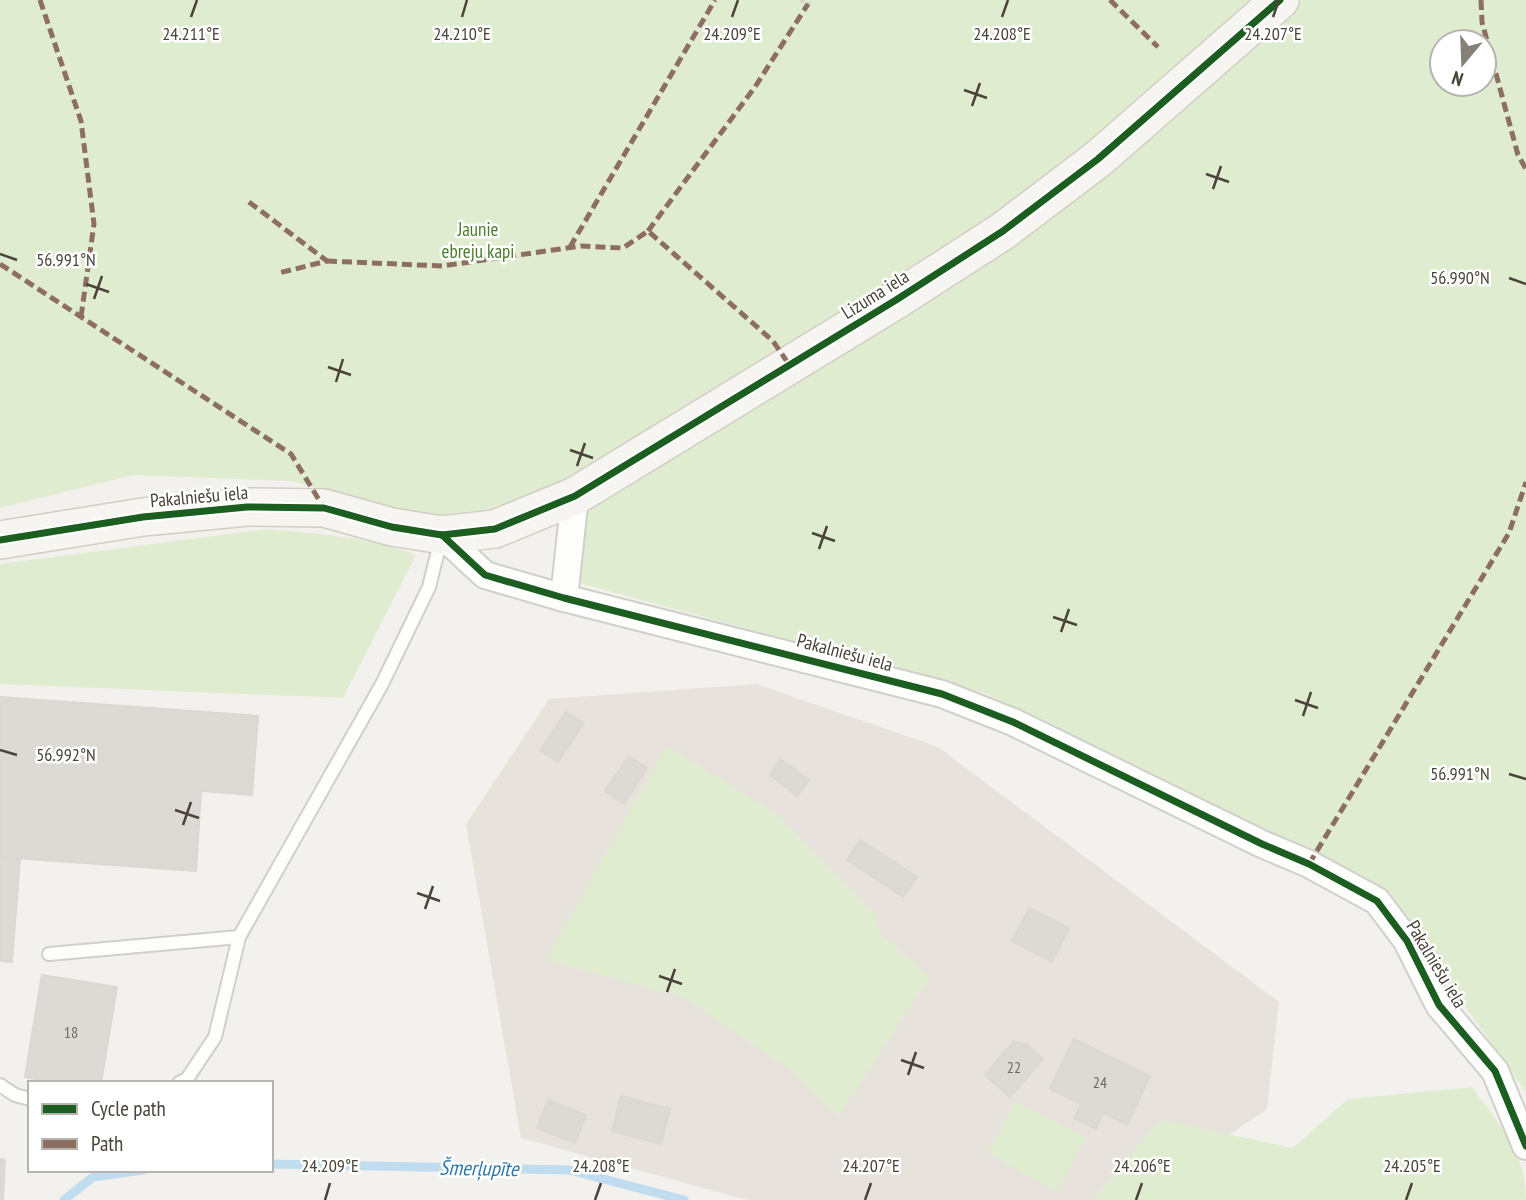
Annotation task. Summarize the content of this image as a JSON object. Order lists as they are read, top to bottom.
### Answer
{
  "streets": {
    "street": ["Lizuma iela", "Pakalniešu iela"]
  },
  "crossings": [
    ["Lizuma iela", "Pakalniešu iela"]
  ],
  "water": ["Šmerļupīte"],
  "parks": ["Jaunie ebreju kapi"],
  "house_numbers": ["18", "22", "24"],
  "legend": ["Cycle path", "Path"],
  "north": "bottom",
  "coordinates": [
    "24.211°E",
    "24.210°E",
    "24.209°E",
    "24.208°E",
    "24.207°E",
    "56.991°N",
    "56.990°N",
    "56.992°N",
    "24.206°E",
    "24.205°E"
  ]
}
